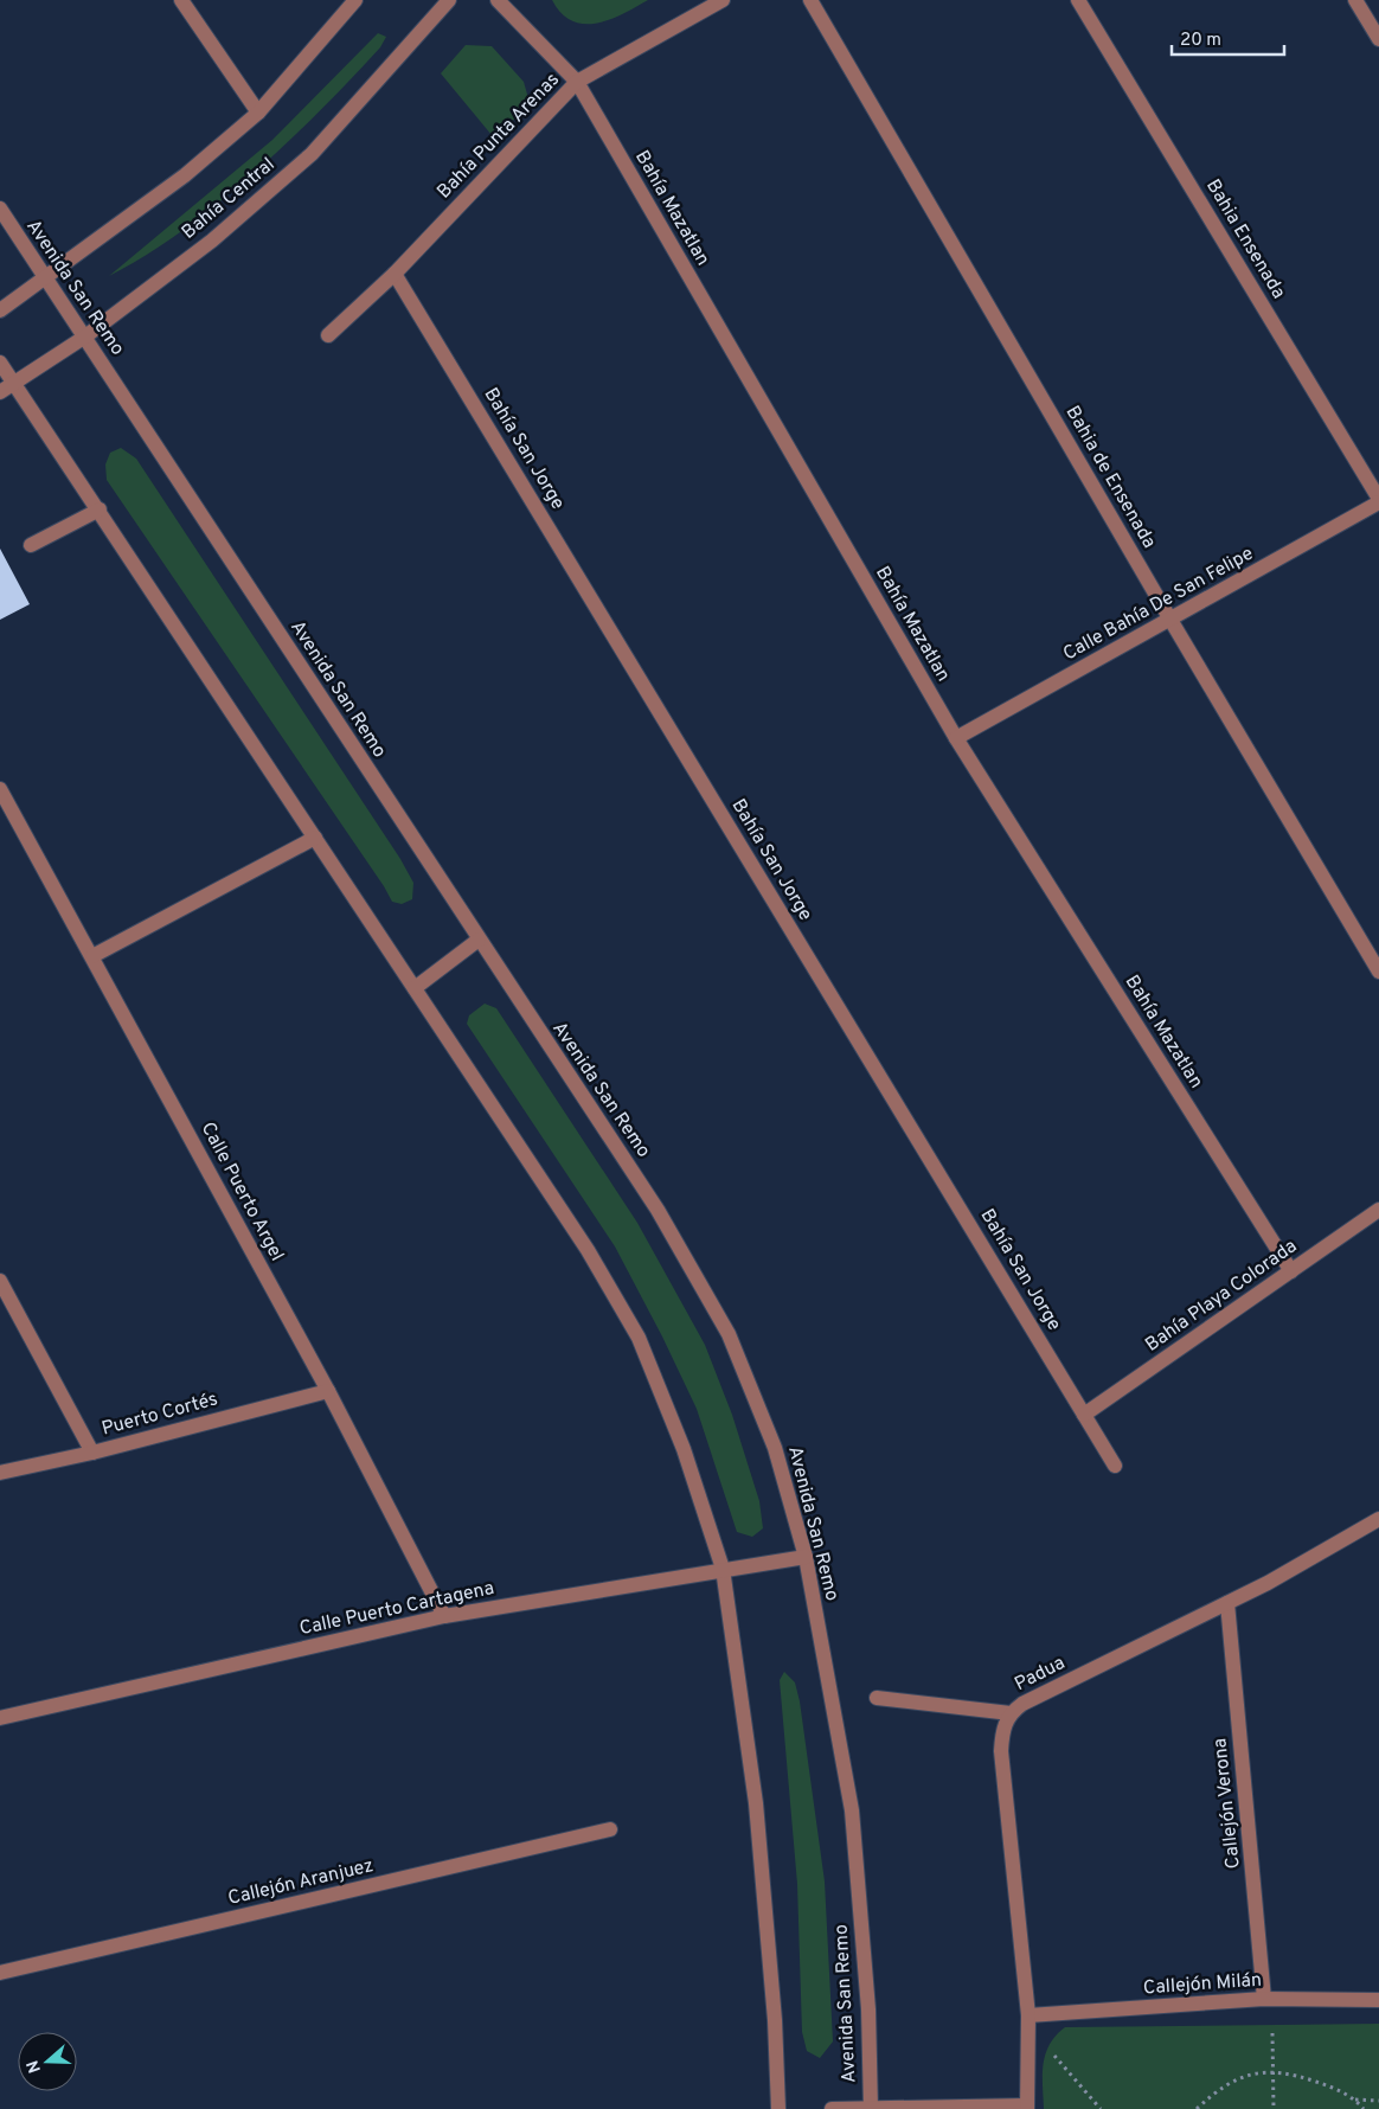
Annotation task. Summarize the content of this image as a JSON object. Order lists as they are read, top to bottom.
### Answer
{
  "streets": {
    "street": [
      "Bahía Punta Arenas",
      "Bahía Central",
      "Bahía Mazatlan",
      "Bahia Ensenada",
      "Avenida San Remo",
      "Bahía San Jorge",
      "Bahia de Ensenada",
      "Calle Bahía De San Felipe",
      "Calle Puerto Argel",
      "Bahía Playa Colorada",
      "Puerto Cortés",
      "Calle Puerto Cartagena",
      "Padua",
      "Callejón Verona",
      "Callejón Aranjuez",
      "Callejón Milán"
    ]
  },
  "crossings": [
    ["Bahía Punta Arenas", "Bahía Mazatlan"],
    ["Bahía Punta Arenas", "Bahía San Jorge"],
    ["Bahía Central", "Avenida San Remo"],
    ["Bahía Mazatlan", "Calle Bahía De San Felipe"],
    ["Bahía Mazatlan", "Bahía Playa Colorada"],
    ["Bahia Ensenada", "Calle Bahía De San Felipe"],
    ["Avenida San Remo", "Calle Puerto Cartagena"],
    ["Bahía San Jorge", "Bahía Playa Colorada"],
    ["Bahia de Ensenada", "Calle Bahía De San Felipe"],
    ["Calle Puerto Argel", "Puerto Cortés"],
    ["Calle Puerto Argel", "Calle Puerto Cartagena"],
    ["Padua", "Callejón Verona"],
    ["Padua", "Callejón Milán"],
    ["Callejón Verona", "Callejón Milán"]
  ],
  "scale_bar": "20 m",
  "north": "left"
}
